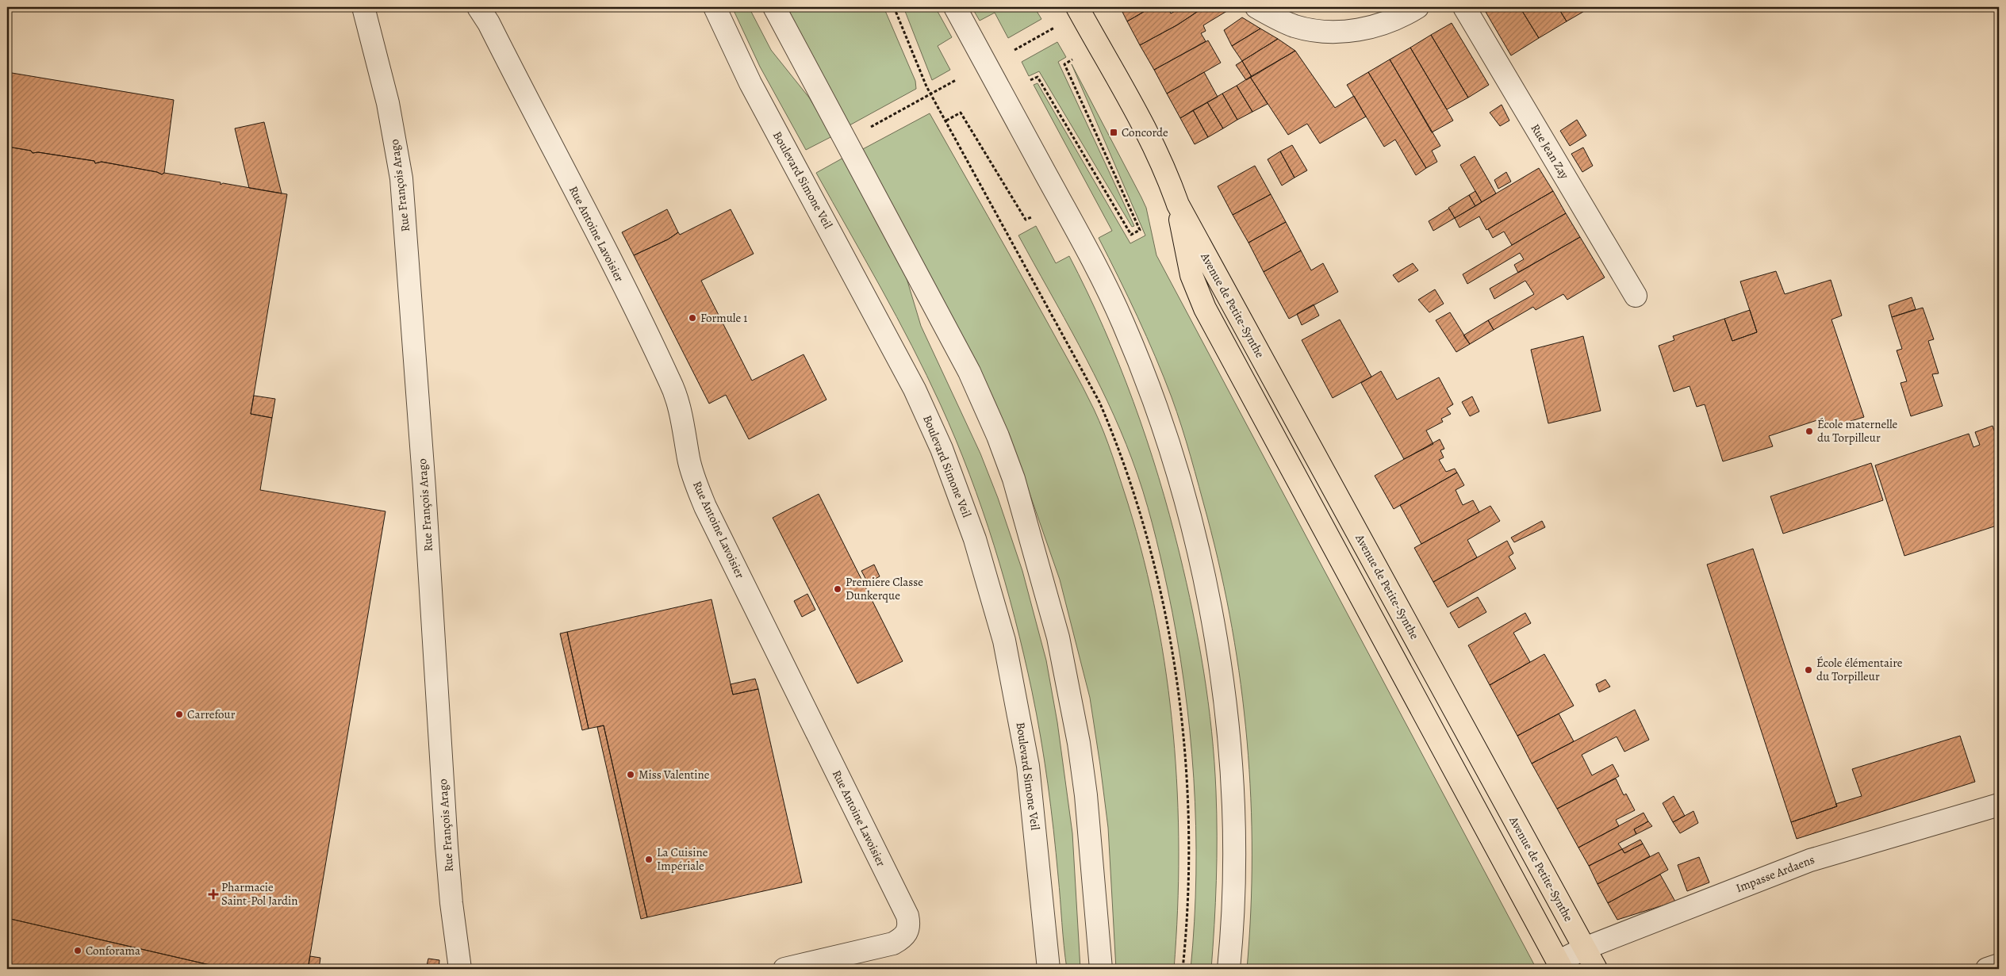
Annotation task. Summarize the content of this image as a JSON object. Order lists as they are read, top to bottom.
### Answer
{
  "streets": {
    "main road": ["Avenue de Petite-Synthe"],
    "street": [
      "Rue Jean Zay",
      "Boulevard Simone Veil",
      "Rue François Arago",
      "Rue Antoine Lavoisier",
      "Impasse Ardaens"
    ]
  },
  "crossings": [
    ["Avenue de Petite-Synthe", "Impasse Ardaens"]
  ],
  "places": {
    "transit": ["Concorde"],
    "other": [
      "Formule 1",
      "École maternelle du Torpilleur",
      "Premiere Classe Dunkerque",
      "École élémentaire du Torpilleur",
      "Carrefour",
      "Miss Valentine",
      "La Cuisine Impériale",
      "Conforama"
    ],
    "health": ["Pharmacie Saint-Pol Jardin"]
  }
}
